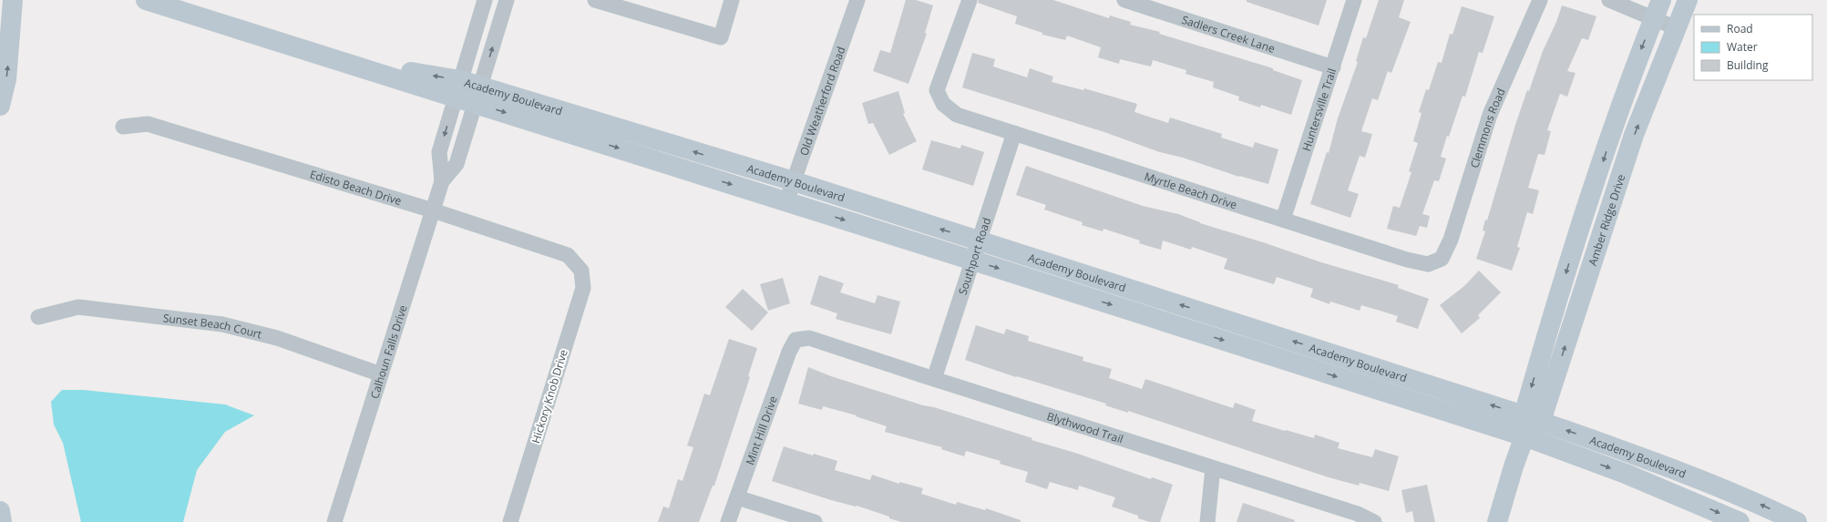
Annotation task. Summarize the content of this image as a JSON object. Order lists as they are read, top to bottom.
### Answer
{
  "streets": {
    "main road": ["Academy Boulevard", "Amber Ridge Drive"],
    "street": [
      "Sadlers Creek Lane",
      "Old Weatherford Road",
      "Huntersville Trail",
      "Clemmons Road",
      "Edisto Beach Drive",
      "Myrtle Beach Drive",
      "Southport Road",
      "Sunset Beach Court",
      "Calhoun Falls Drive",
      "Hickory Knob Drive",
      "Blythwood Trail",
      "Mint Hill Drive"
    ]
  },
  "crossings": [
    ["Sadlers Creek Lane", "Huntersville Trail"],
    ["Academy Boulevard", "Old Weatherford Road"],
    ["Academy Boulevard", "Amber Ridge Drive"],
    ["Academy Boulevard", "Southport Road"],
    ["Academy Boulevard", "Calhoun Falls Drive"],
    ["Huntersville Trail", "Myrtle Beach Drive"],
    ["Clemmons Road", "Myrtle Beach Drive"],
    ["Edisto Beach Drive", "Calhoun Falls Drive"],
    ["Edisto Beach Drive", "Hickory Knob Drive"],
    ["Myrtle Beach Drive", "Southport Road"],
    ["Southport Road", "Blythwood Trail"],
    ["Sunset Beach Court", "Calhoun Falls Drive"],
    ["Blythwood Trail", "Mint Hill Drive"]
  ],
  "legend": ["Road", "Water", "Building"]
}
